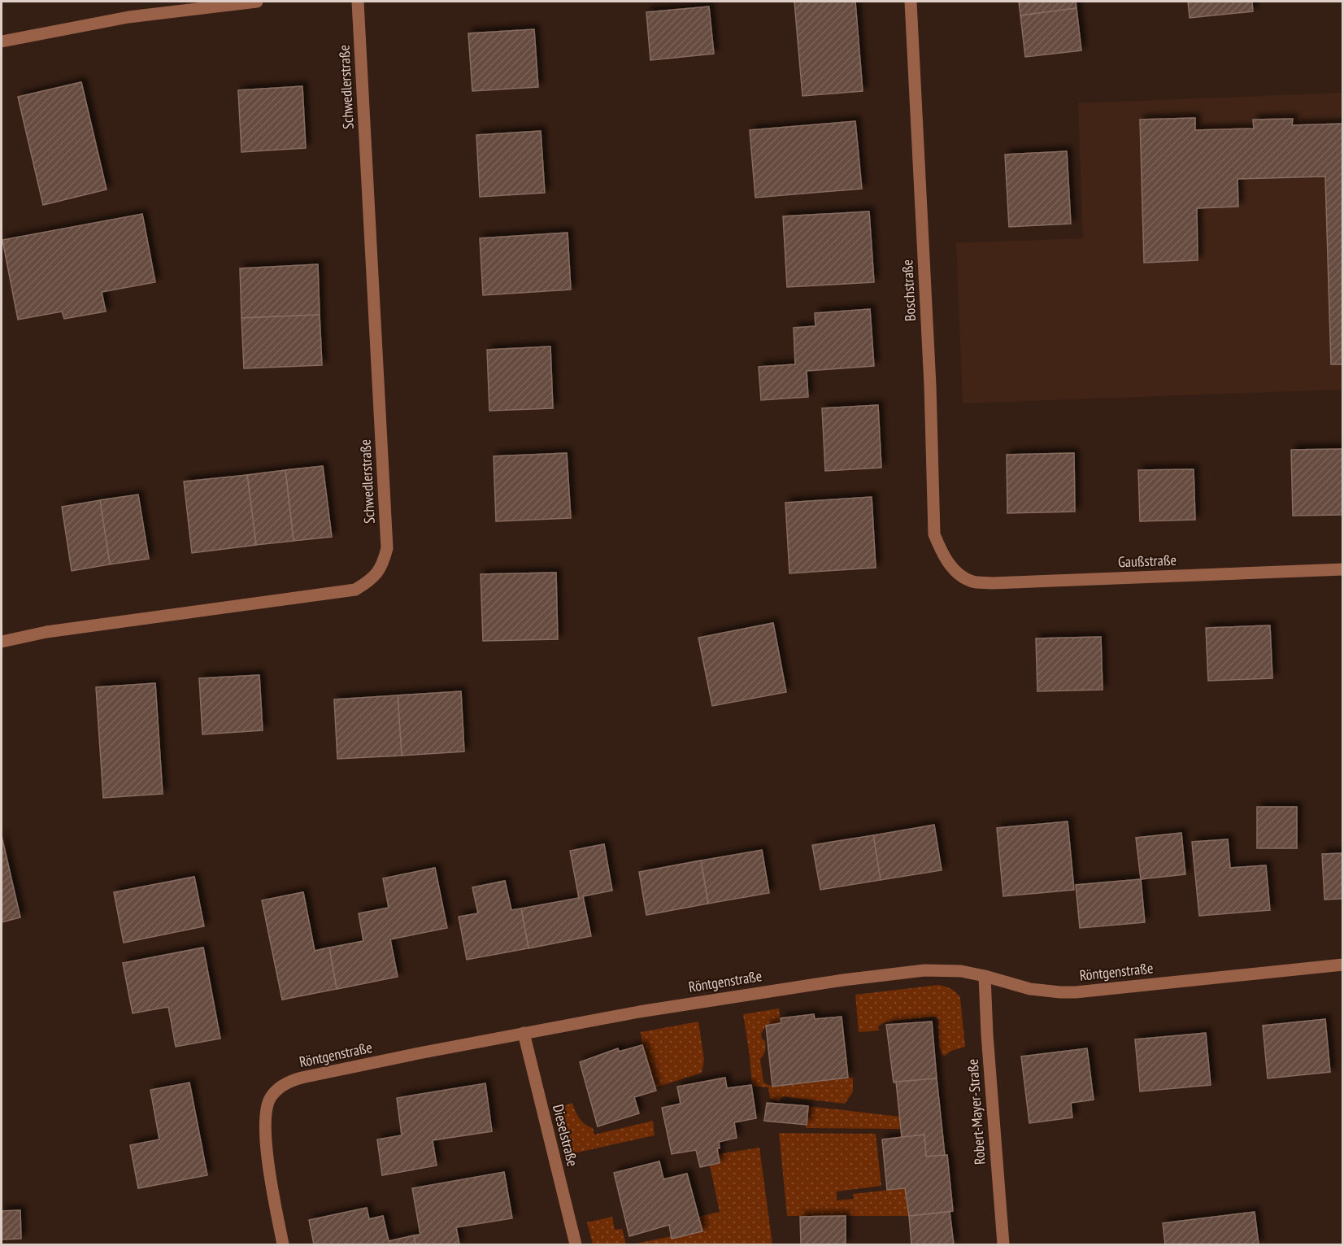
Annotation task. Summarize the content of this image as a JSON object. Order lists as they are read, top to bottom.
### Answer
{
  "streets": {
    "street": [
      "Schwedlerstraße",
      "Boschstraße",
      "Gaußstraße",
      "Röntgenstraße",
      "Robert-Mayer-Straße",
      "Dieselstraße"
    ]
  },
  "crossings": [
    ["Boschstraße", "Gaußstraße"],
    ["Röntgenstraße", "Robert-Mayer-Straße"],
    ["Röntgenstraße", "Dieselstraße"]
  ]
}
